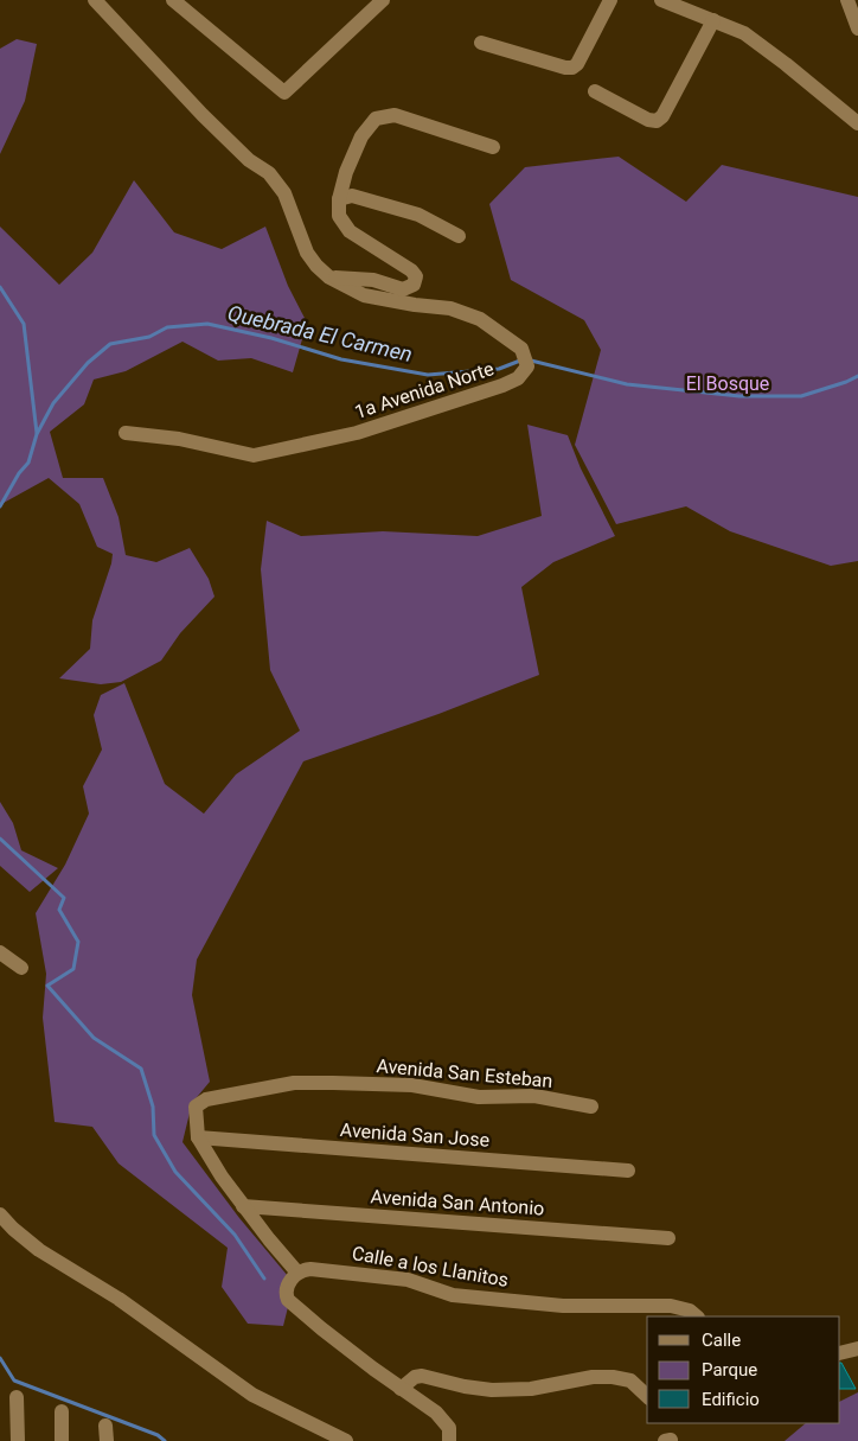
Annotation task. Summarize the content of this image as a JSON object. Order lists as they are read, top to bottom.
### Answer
{
  "streets": {
    "street": [
      "1a Avenida Norte",
      "Avenida San Esteban",
      "Avenida San Jose",
      "Avenida San Antonio",
      "Calle a los Llanitos"
    ]
  },
  "crossings": [
    ["Avenida San Esteban", "Avenida San Jose"]
  ],
  "water": ["Quebrada El Carmen"],
  "parks": ["El Bosque"],
  "legend": ["Calle", "Parque", "Edificio"]
}
